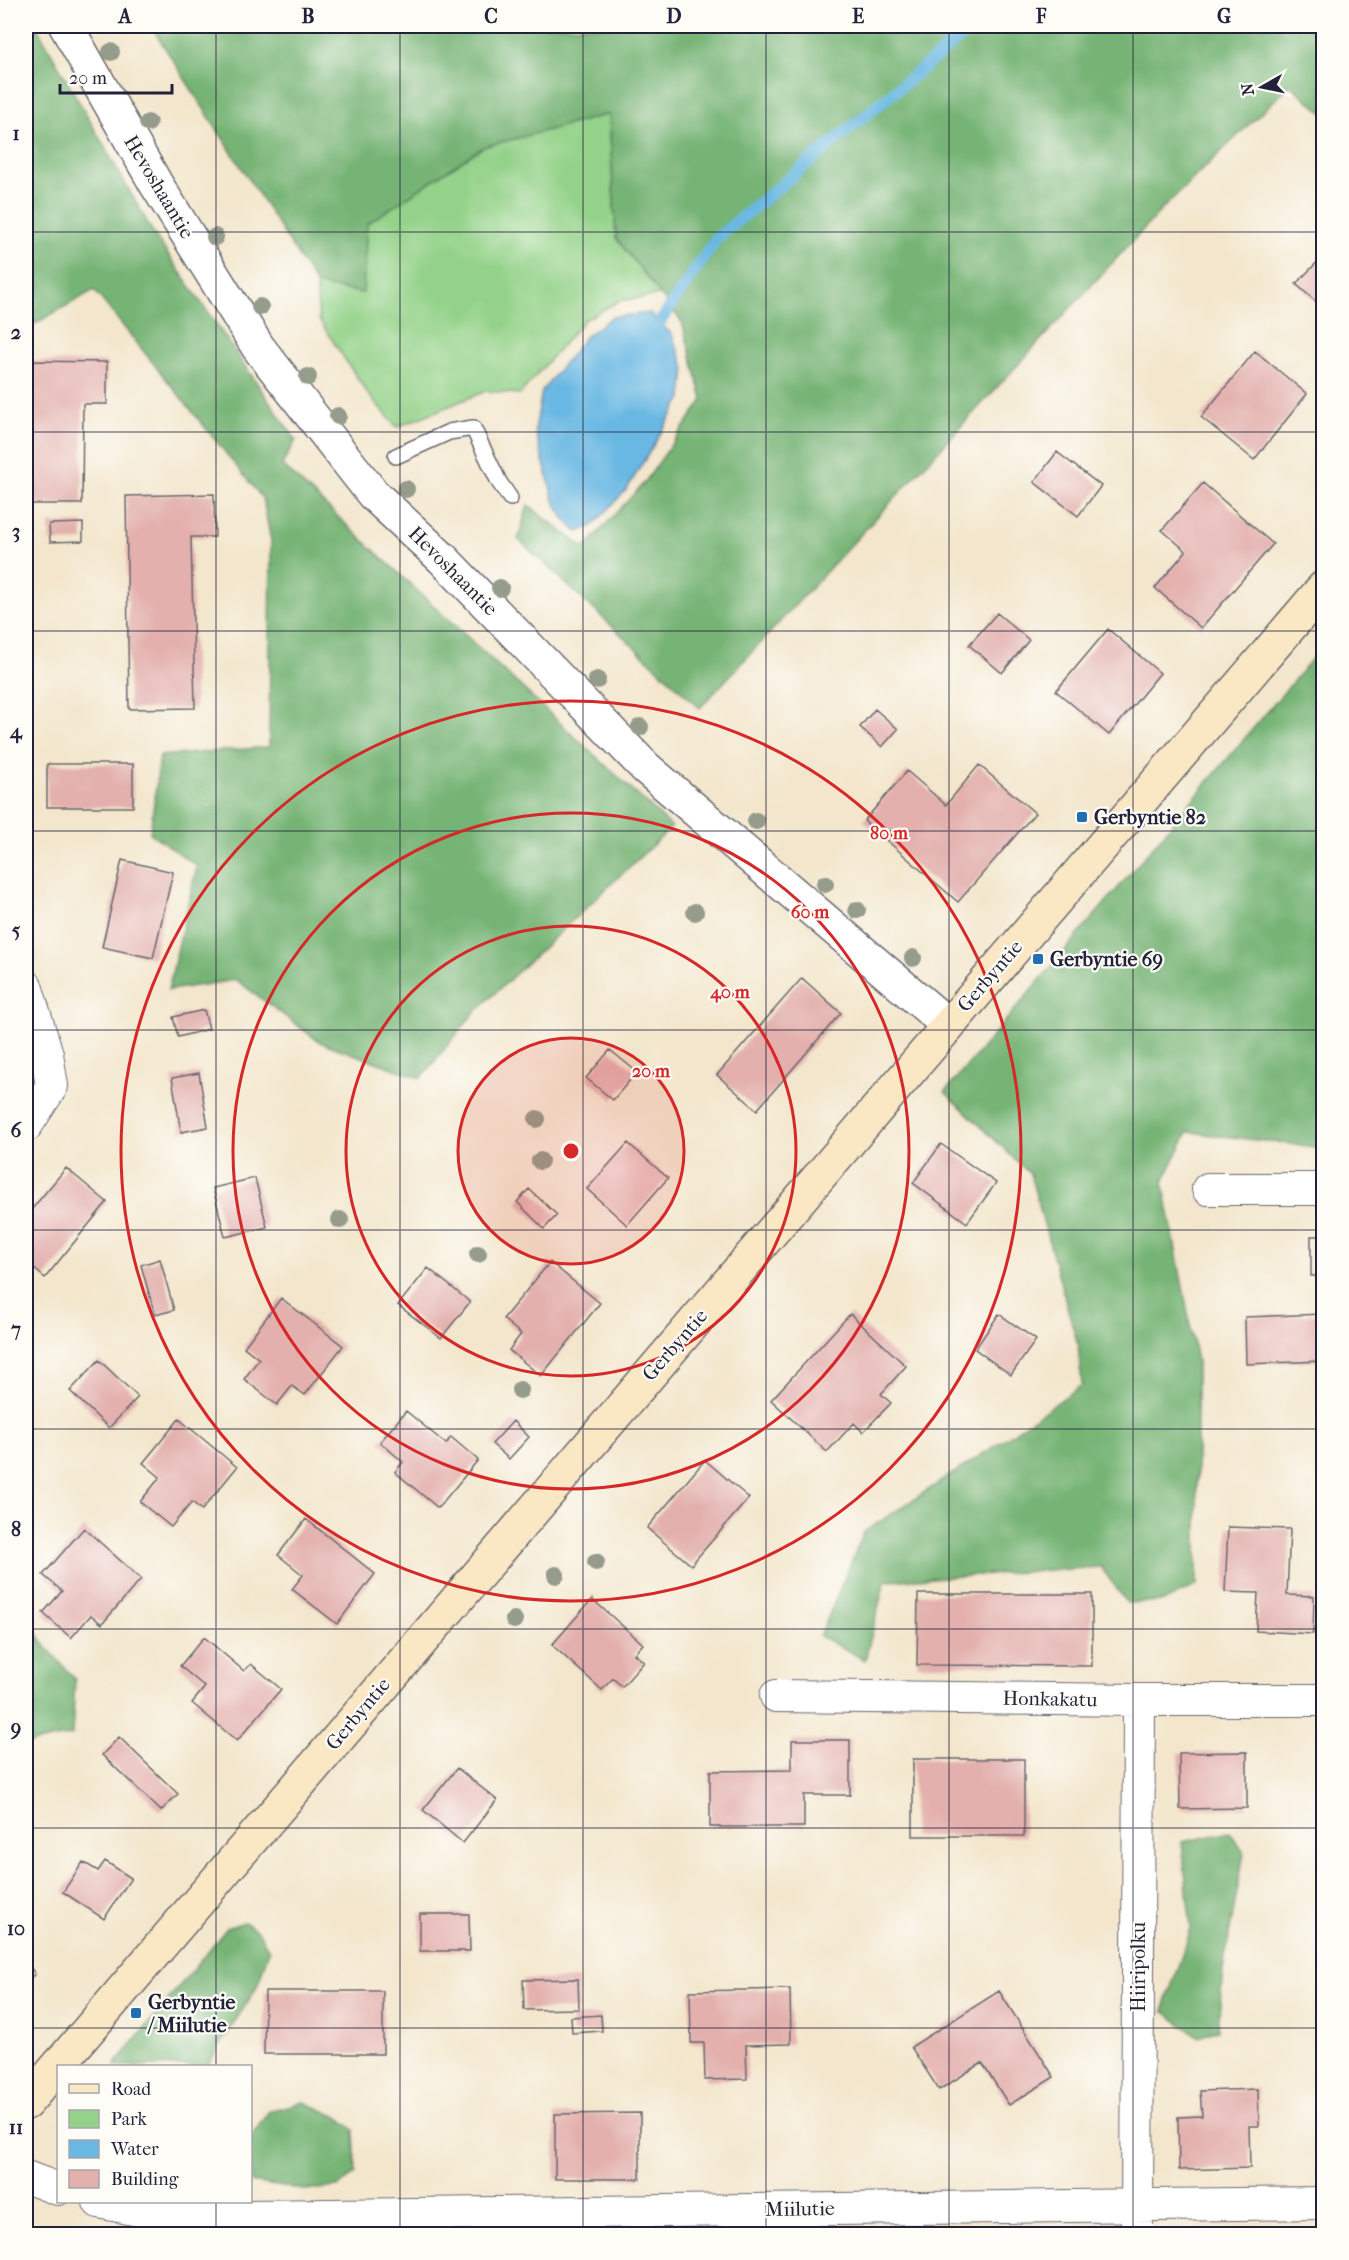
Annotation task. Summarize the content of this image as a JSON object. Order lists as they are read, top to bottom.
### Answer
{
  "streets": {
    "main road": ["Gerbyntie"],
    "street": [
      "Hevoshaantie",
      "Honkakatu",
      "Hiiripolku",
      "Miilutie"
    ]
  },
  "crossings": [
    ["Hevoshaantie", "Gerbyntie"],
    ["Honkakatu", "Hiiripolku"],
    ["Hiiripolku", "Miilutie"]
  ],
  "places": {
    "transit": ["Gerbyntie 82", "Gerbyntie 69", "Gerbyntie / Miilutie"]
  },
  "legend": [
    "Road",
    "Park",
    "Water",
    "Building"
  ],
  "scale_bar": "20 m",
  "north": "left",
  "grid": {
    "columns": [
      "A",
      "B",
      "C",
      "D",
      "E",
      "F",
      "G"
    ],
    "rows": [
      "1",
      "2",
      "3",
      "4",
      "5",
      "6",
      "7",
      "8",
      "9",
      "10",
      "11"
    ]
  },
  "rings": [
    "80 m",
    "60 m",
    "40 m",
    "20 m"
  ]
}
